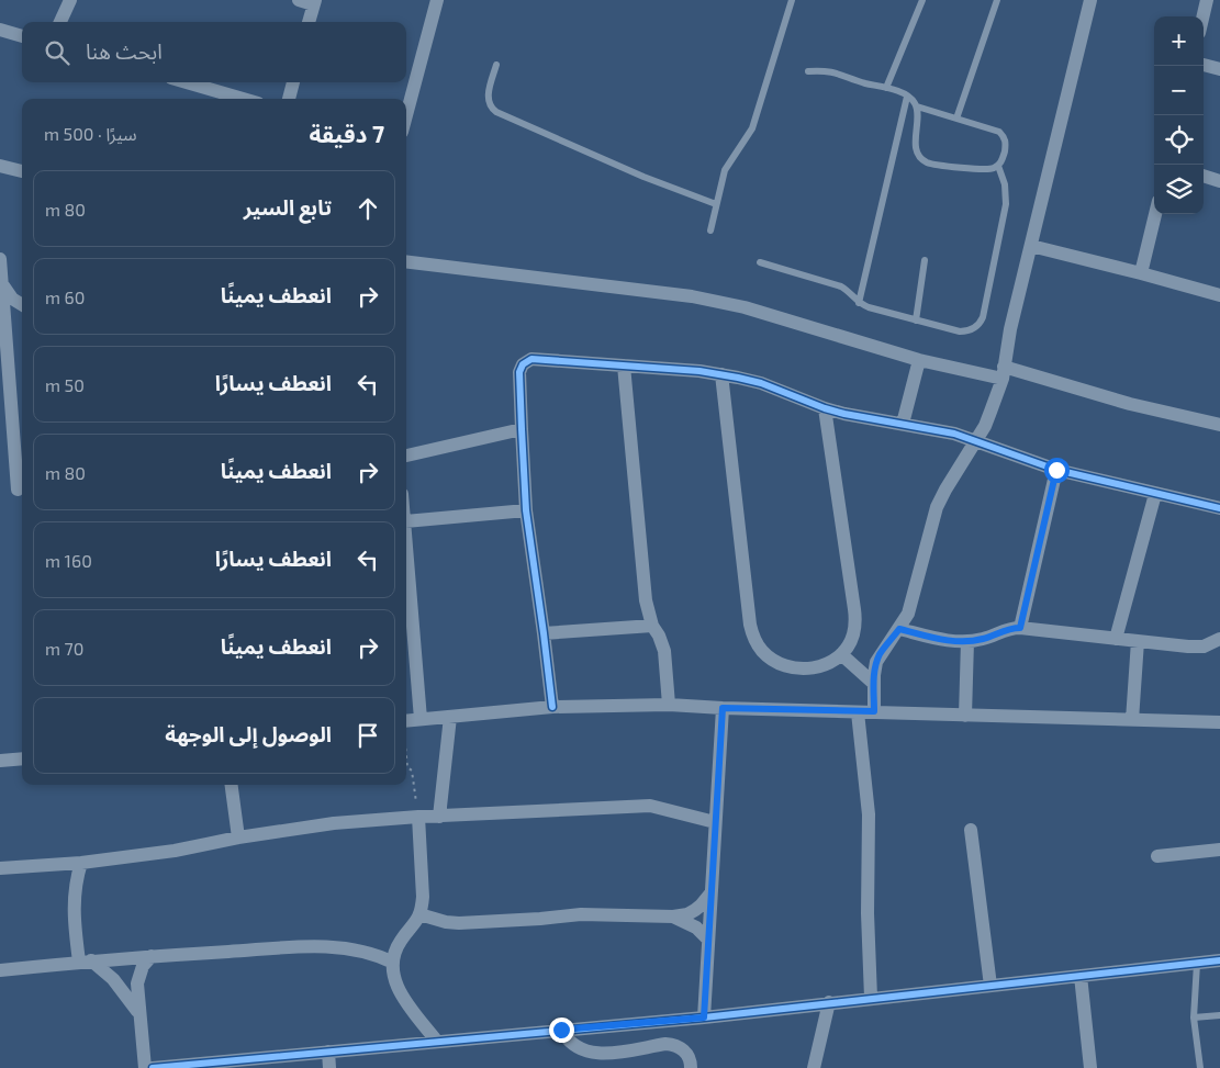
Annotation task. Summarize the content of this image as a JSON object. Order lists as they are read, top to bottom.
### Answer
{
  "page": {
    "map_buttons": ["+", "−"],
    "search": "ابحث هنا",
    "heading": ["7 دقيقة", "سيرًا · 500 m"],
    "list": [
      ["تابع السير", "80 m"],
      ["انعطف يمينًا", "60 m"],
      ["انعطف يسارًا", "50 m"],
      ["انعطف يمينًا", "80 m"],
      ["انعطف يسارًا", "160 m"],
      ["انعطف يمينًا", "70 m"],
      "الوصول إلى الوجهة"
    ]
  }
}
